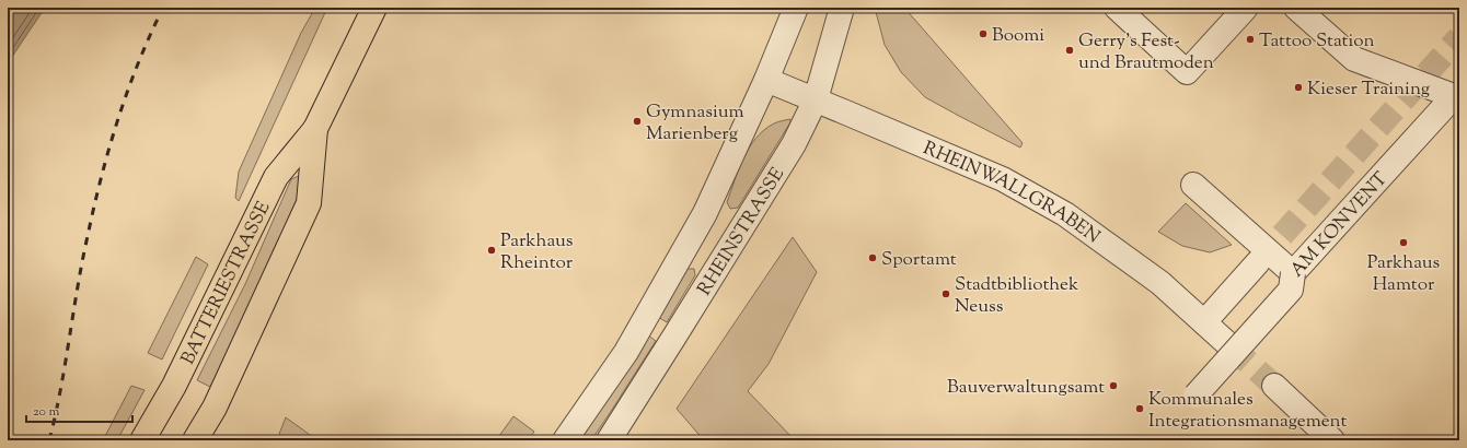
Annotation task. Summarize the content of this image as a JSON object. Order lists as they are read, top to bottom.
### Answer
{
  "streets": {
    "main road": ["BATTERIESTRASSE"],
    "street": ["RHEINWALLGRABEN", "AM KONVENT", "RHEINSTRASSE"]
  },
  "crossings": [
    ["RHEINWALLGRABEN", "RHEINSTRASSE"]
  ],
  "places": [
    "Boomi",
    "Tattoo Station",
    "Gerry's Fest- und Brautmoden",
    "Kieser Training",
    "Gymnasium Marienberg",
    "Parkhaus Hamtor",
    "Parkhaus Rheintor",
    "Sportamt",
    "Stadtbibliothek Neuss",
    "Bauverwaltungsamt",
    "Kommunales Integrationsmanagement"
  ],
  "scale_bar": "20 m"
}
